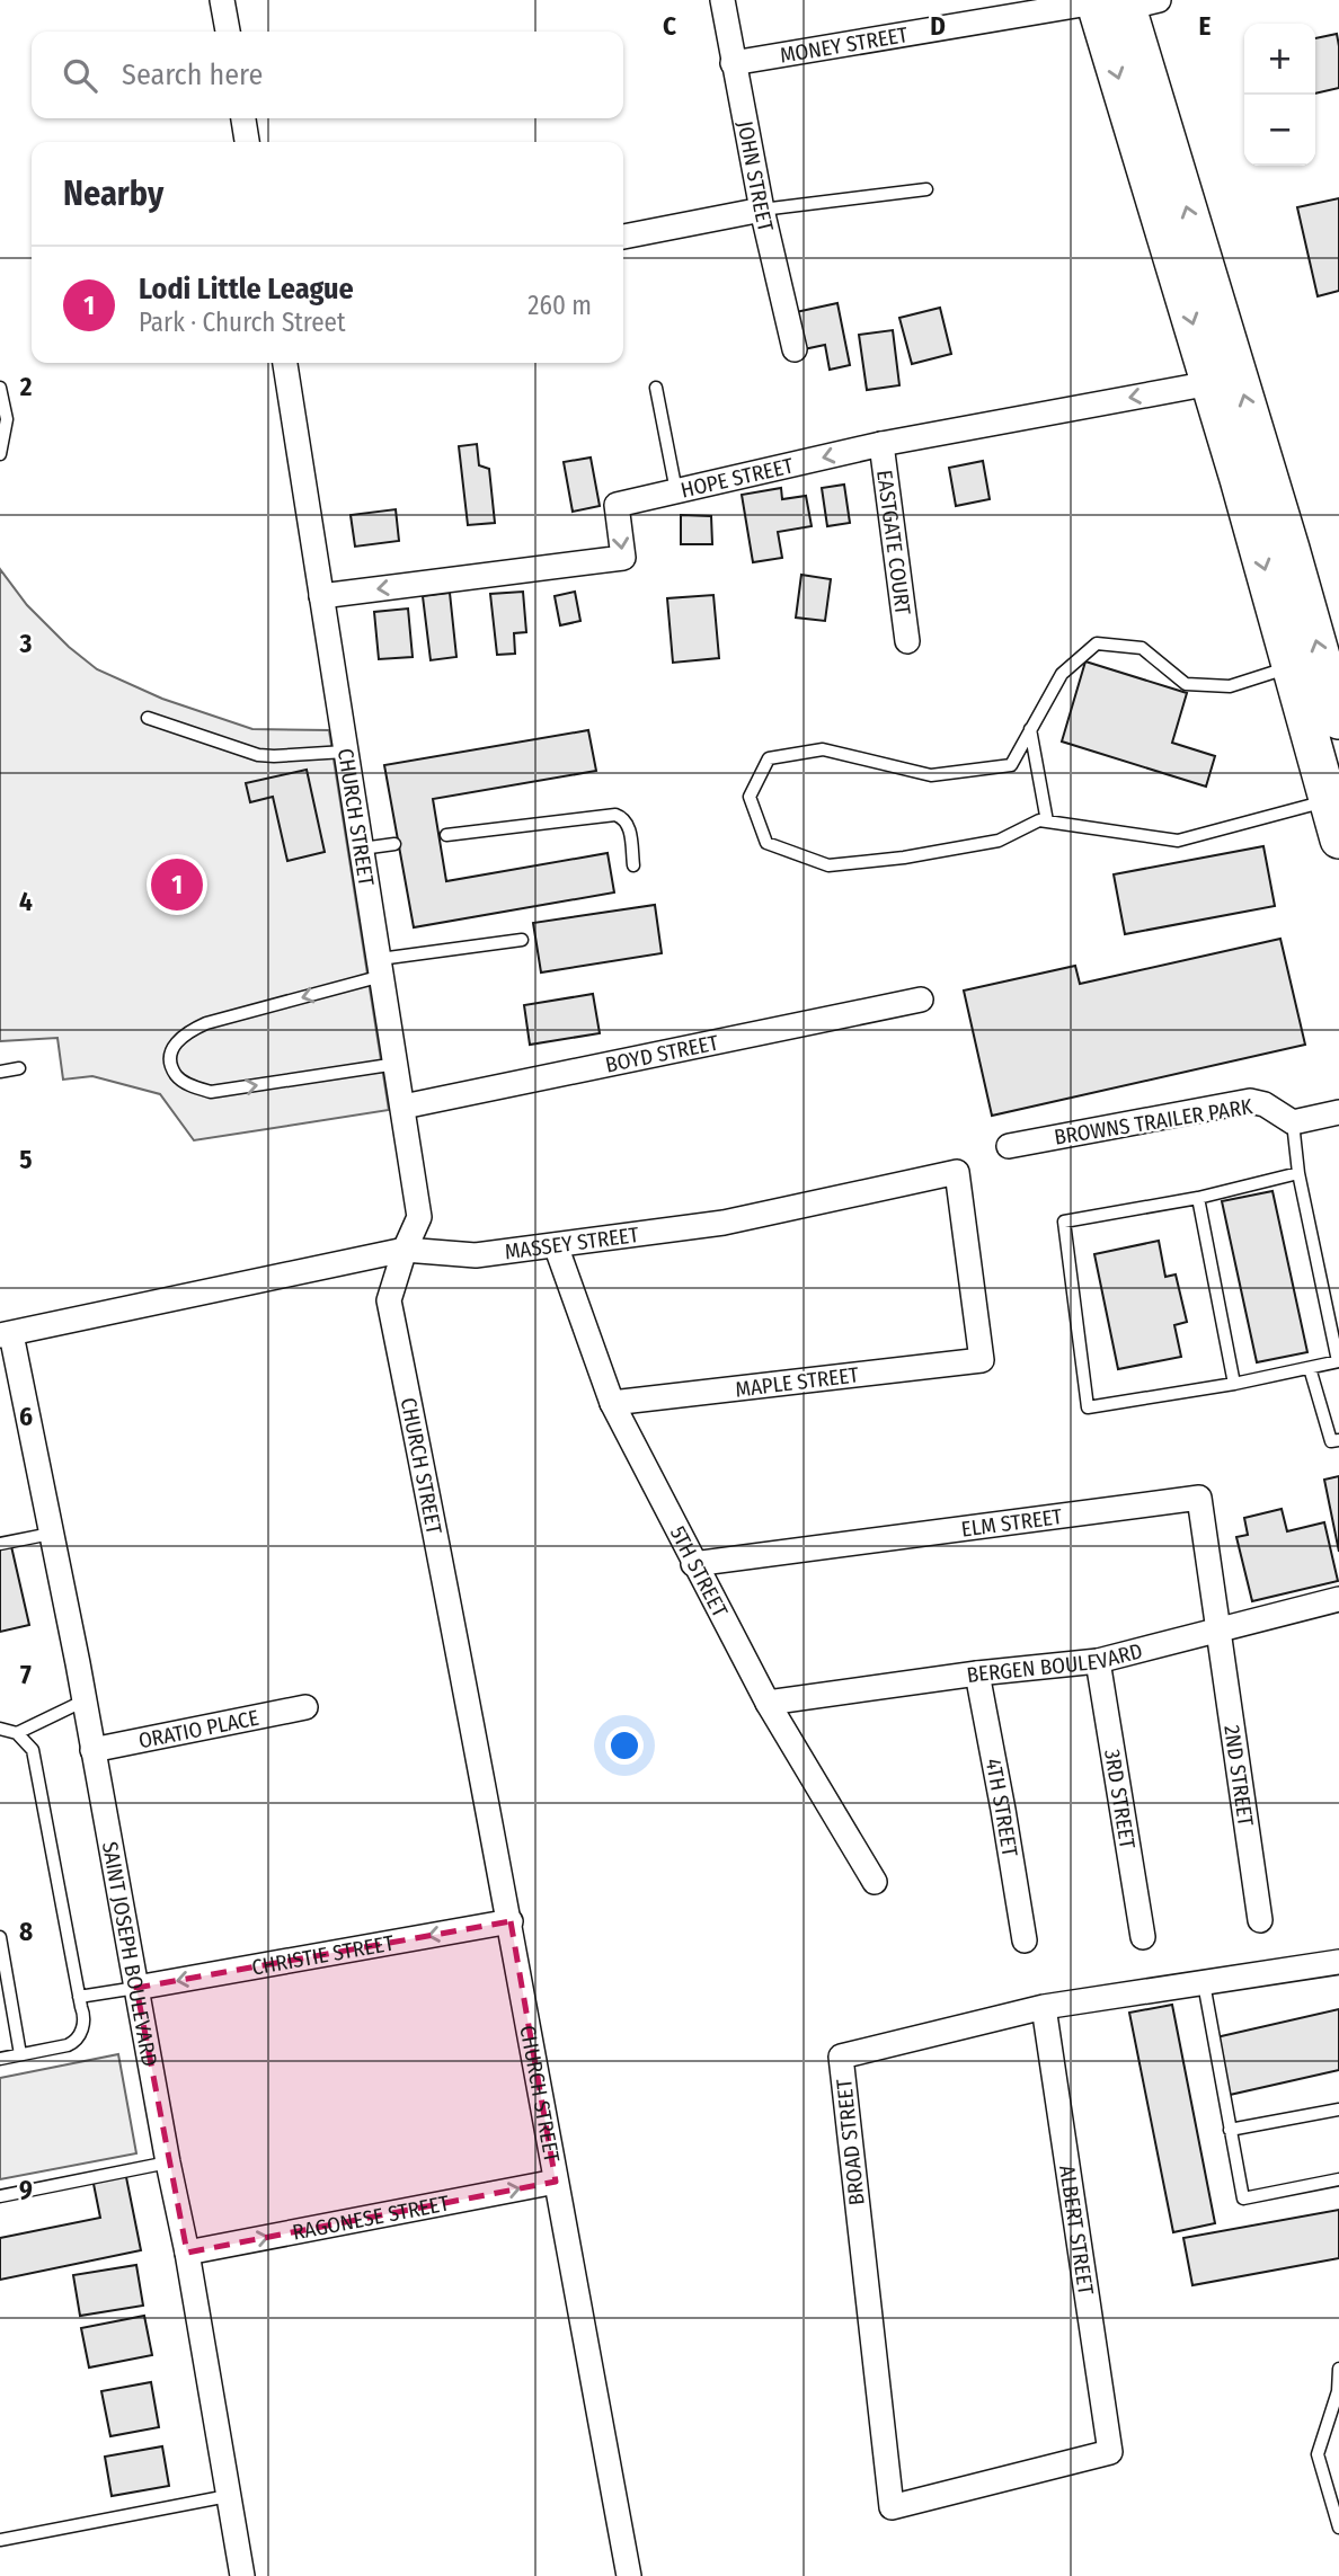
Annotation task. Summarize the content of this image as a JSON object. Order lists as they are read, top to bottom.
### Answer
{
  "streets": {
    "street": [
      "MONEY STREET",
      "JOHN STREET",
      "HOPE STREET",
      "EASTGATE COURT",
      "CHURCH STREET",
      "BOYD STREET",
      "BROWNS TRAILER PARK",
      "MASSEY STREET",
      "MAPLE STREET",
      "ELM STREET",
      "5TH STREET",
      "BERGEN BOULEVARD",
      "ORATIO PLACE",
      "2ND STREET",
      "3RD STREET",
      "4TH STREET",
      "SAINT JOSEPH BOULEVARD",
      "CHRISTIE STREET",
      "BROAD STREET",
      "RAGONESE STREET",
      "ALBERT STREET"
    ]
  },
  "crossings": [
    ["MONEY STREET", "JOHN STREET"],
    ["HOPE STREET", "EASTGATE COURT"],
    ["HOPE STREET", "CHURCH STREET"],
    ["CHURCH STREET", "BOYD STREET"],
    ["CHURCH STREET", "MASSEY STREET"],
    ["CHURCH STREET", "CHRISTIE STREET"],
    ["CHURCH STREET", "RAGONESE STREET"],
    ["MASSEY STREET", "MAPLE STREET"],
    ["MASSEY STREET", "5TH STREET"],
    ["MASSEY STREET", "SAINT JOSEPH BOULEVARD"],
    ["MAPLE STREET", "5TH STREET"],
    ["ELM STREET", "5TH STREET"],
    ["ELM STREET", "BERGEN BOULEVARD"],
    ["ELM STREET", "2ND STREET"],
    ["5TH STREET", "BERGEN BOULEVARD"],
    ["BERGEN BOULEVARD", "2ND STREET"],
    ["BERGEN BOULEVARD", "3RD STREET"],
    ["BERGEN BOULEVARD", "4TH STREET"],
    ["ORATIO PLACE", "SAINT JOSEPH BOULEVARD"],
    ["SAINT JOSEPH BOULEVARD", "CHRISTIE STREET"],
    ["SAINT JOSEPH BOULEVARD", "RAGONESE STREET"],
    ["BROAD STREET", "ALBERT STREET"]
  ],
  "one_way": ["HOPE STREET", "CHRISTIE STREET", "RAGONESE STREET"],
  "page": {
    "map_buttons": ["+", "−"],
    "search": "Search here",
    "heading": "Nearby",
    "list": [
      {
        "mark": "1",
        "name": "Lodi Little League",
        "note": "Park · Church Street",
        "value": "260 m"
      }
    ],
    "pins": "1"
  },
  "grid": {
    "columns": ["C", "D", "E"],
    "rows": [
      "2",
      "3",
      "4",
      "5",
      "6",
      "7",
      "8",
      "9"
    ]
  }
}
